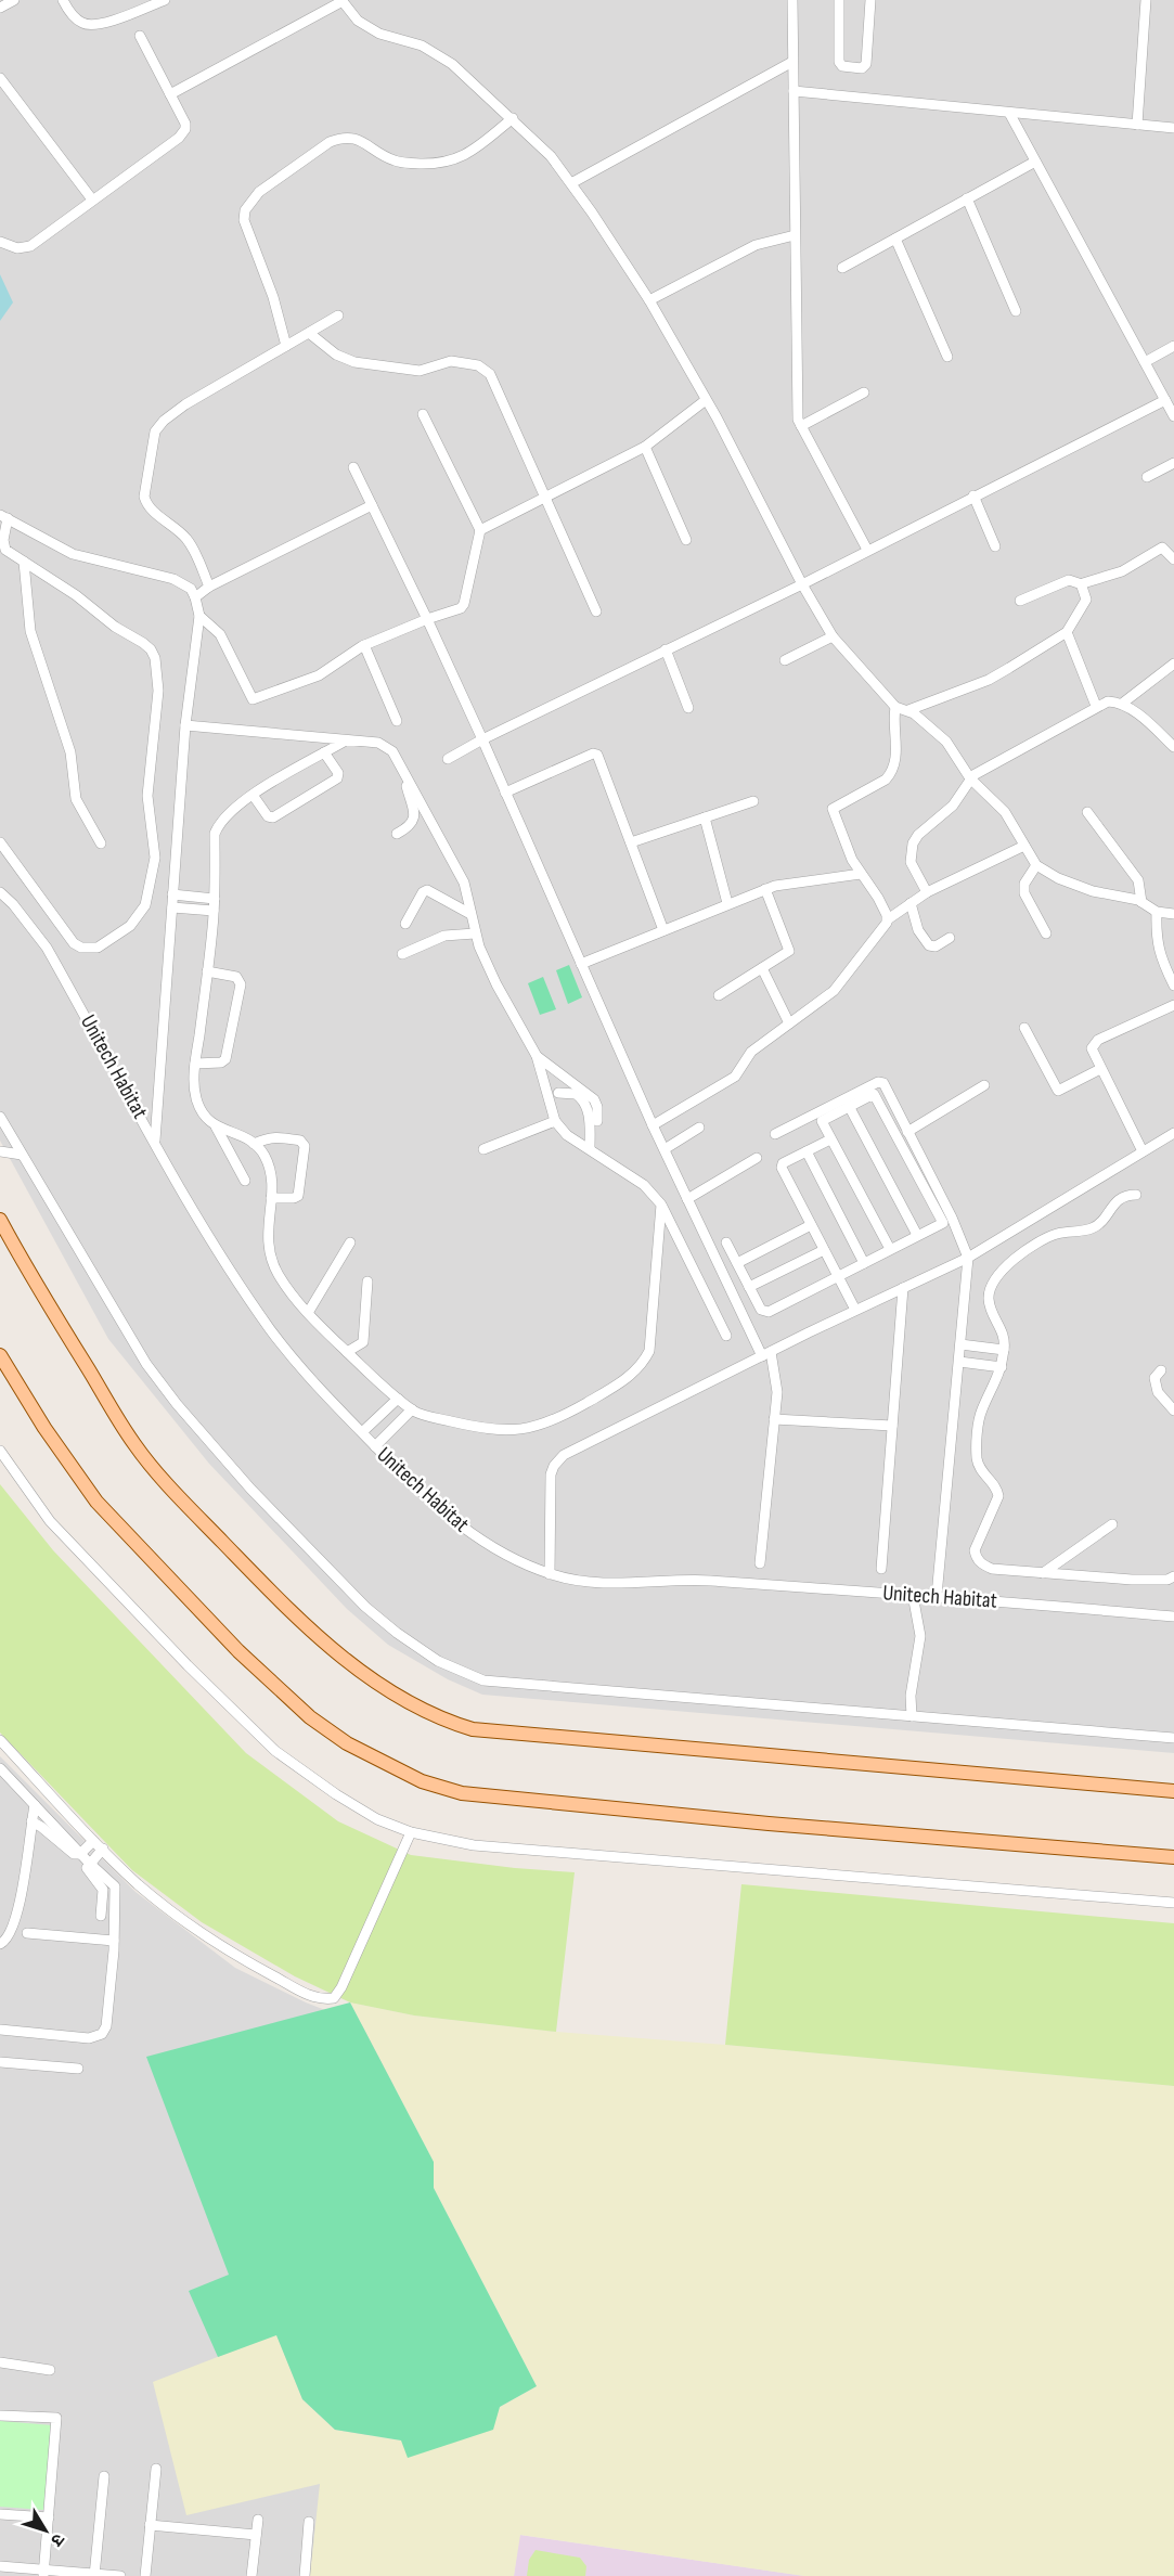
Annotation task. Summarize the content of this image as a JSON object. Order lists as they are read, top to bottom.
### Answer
{
  "streets": {
    "street": ["Unitech Habitat"]
  },
  "north": "bottom right"
}
